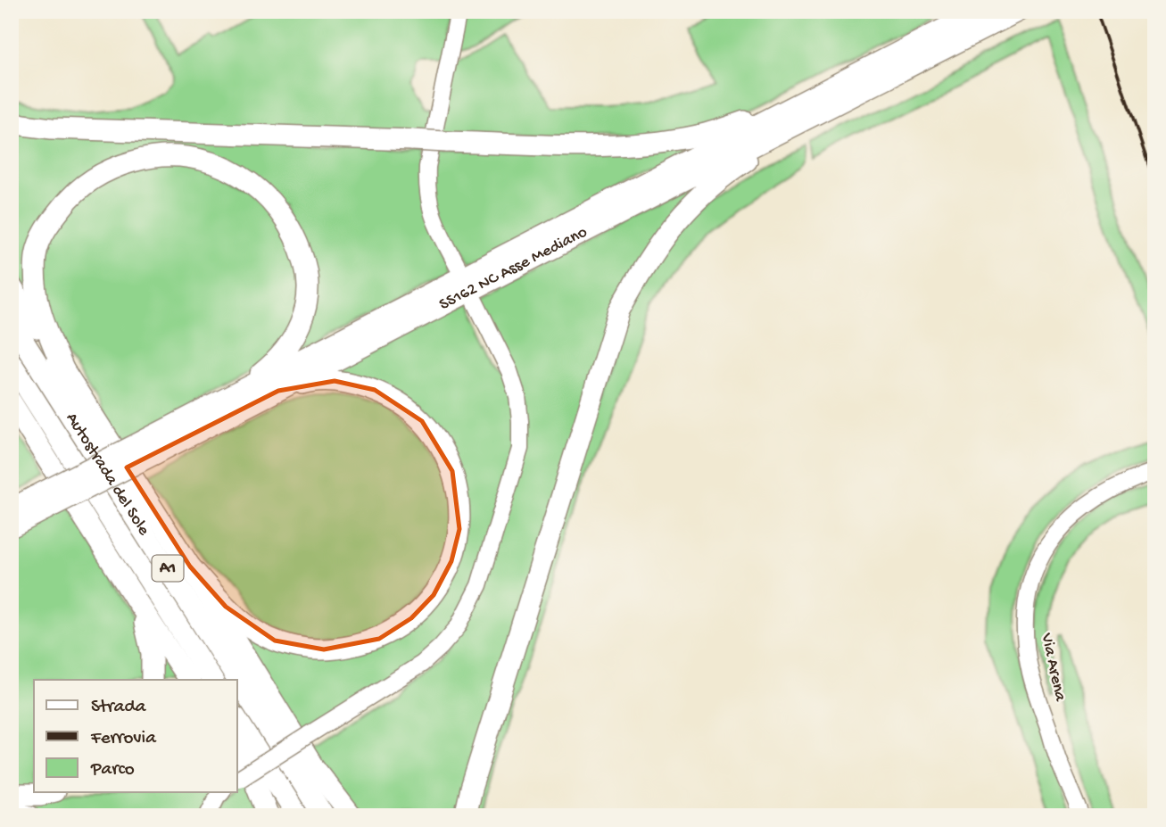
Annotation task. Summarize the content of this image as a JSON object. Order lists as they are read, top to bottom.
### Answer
{
  "streets": {
    "highway": ["SS162 NC Asse Mediano", "Autostrada del Sole", "A1"],
    "street": ["Via Arena"]
  },
  "legend": ["Strada", "Ferrovia", "Parco"]
}
